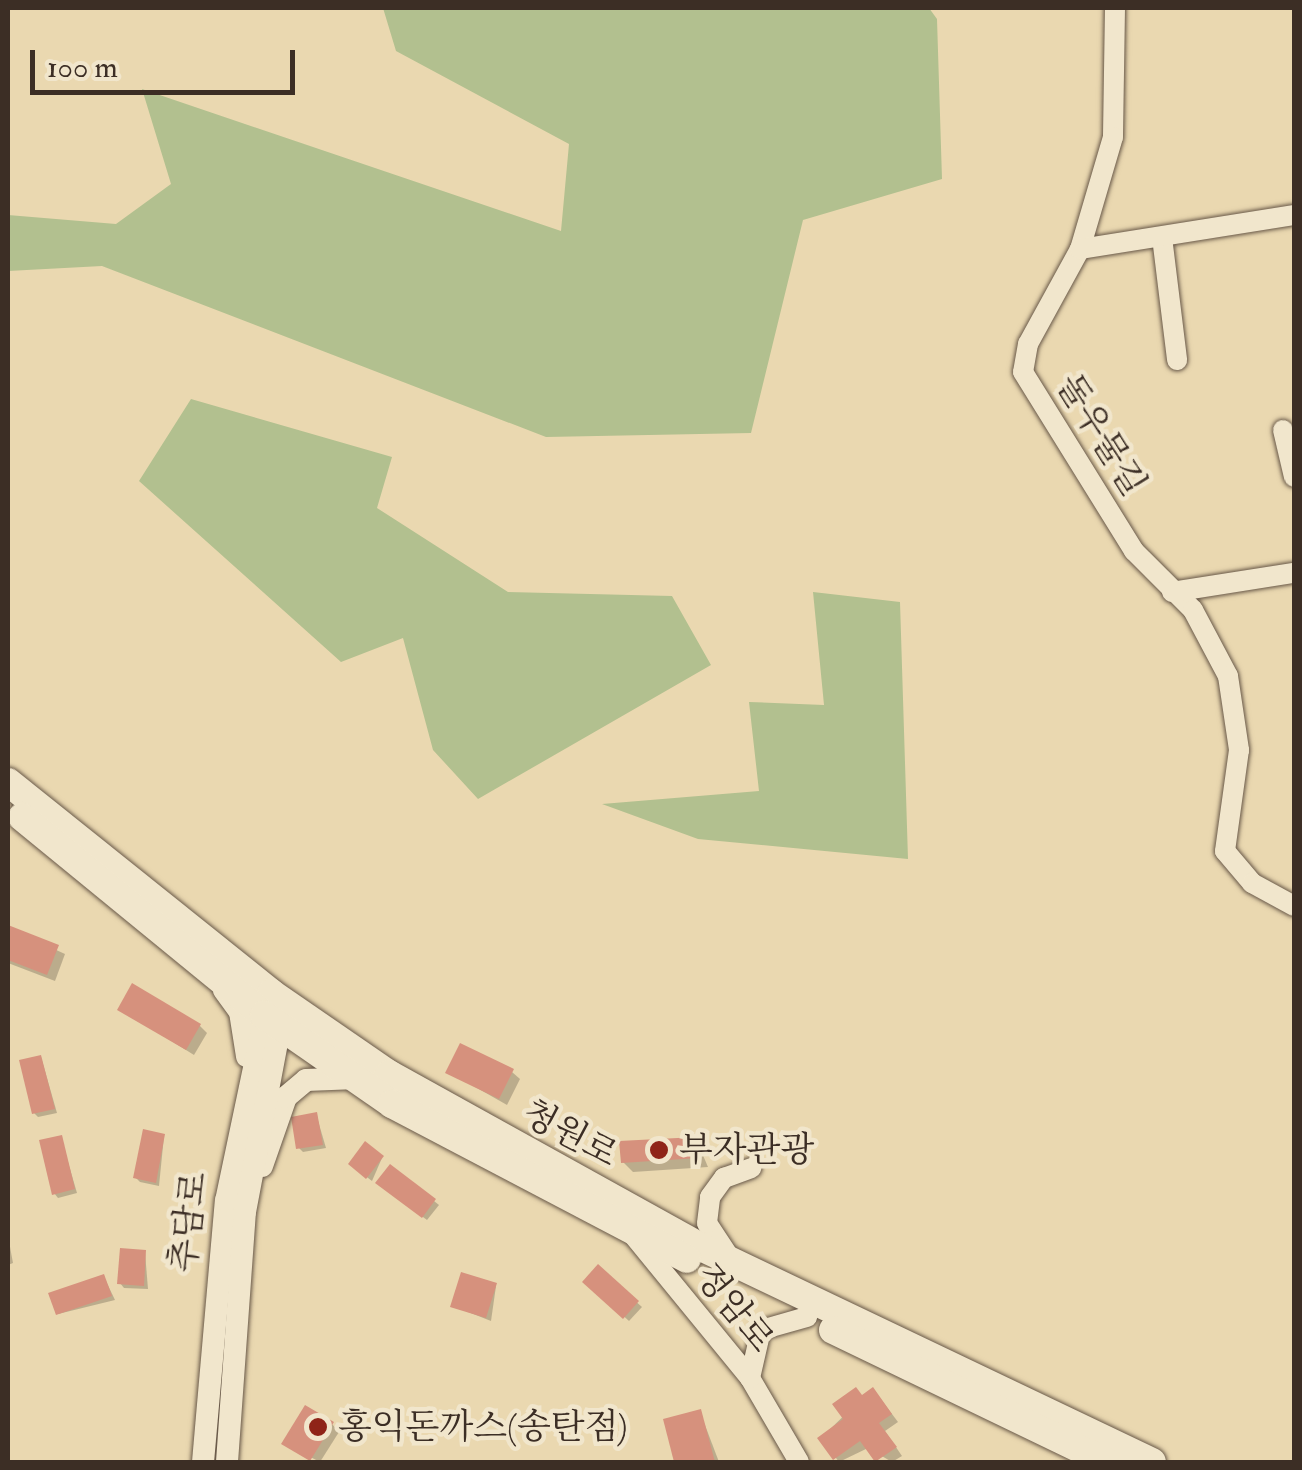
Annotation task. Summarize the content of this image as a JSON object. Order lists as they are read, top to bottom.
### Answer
{
  "streets": {
    "main road": ["청원로"],
    "street": ["돌우물길", "추담로", "정암로"]
  },
  "crossings": [
    ["청원로", "추담로"],
    ["청원로", "정암로"]
  ],
  "places": ["부자관광", "홍익돈까스(송탄점)"],
  "scale_bar": "100 m"
}
